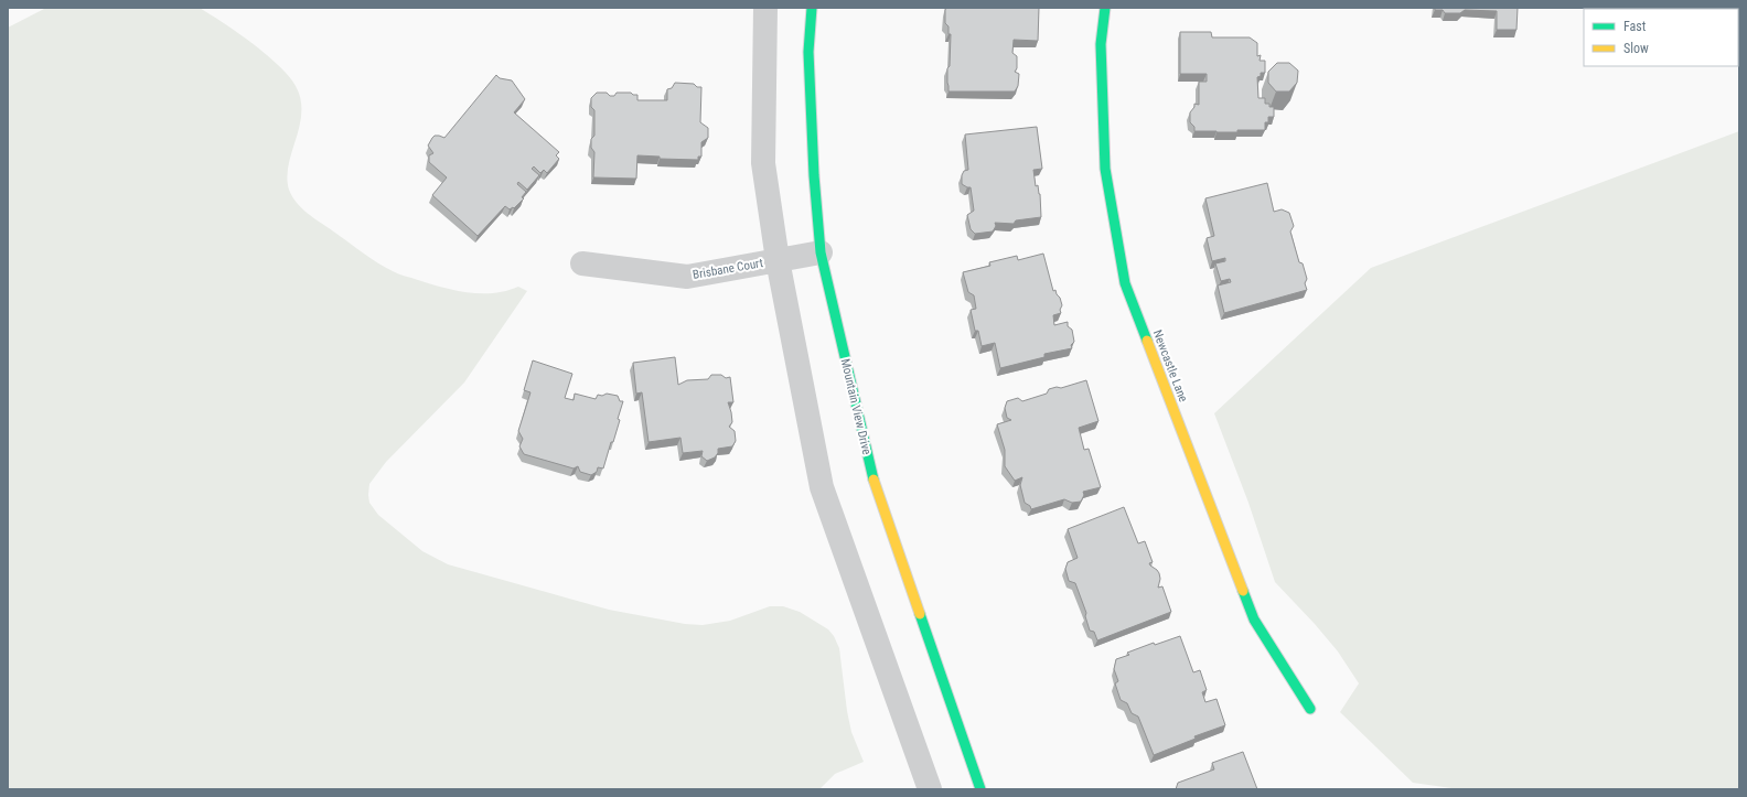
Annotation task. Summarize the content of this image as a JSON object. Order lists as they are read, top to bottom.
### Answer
{
  "streets": {
    "street": ["Brisbane Court", "Newcastle Lane", "Mountain View Drive"]
  },
  "crossings": [
    ["Brisbane Court", "Mountain View Drive"]
  ],
  "legend": ["Fast", "Slow"]
}
